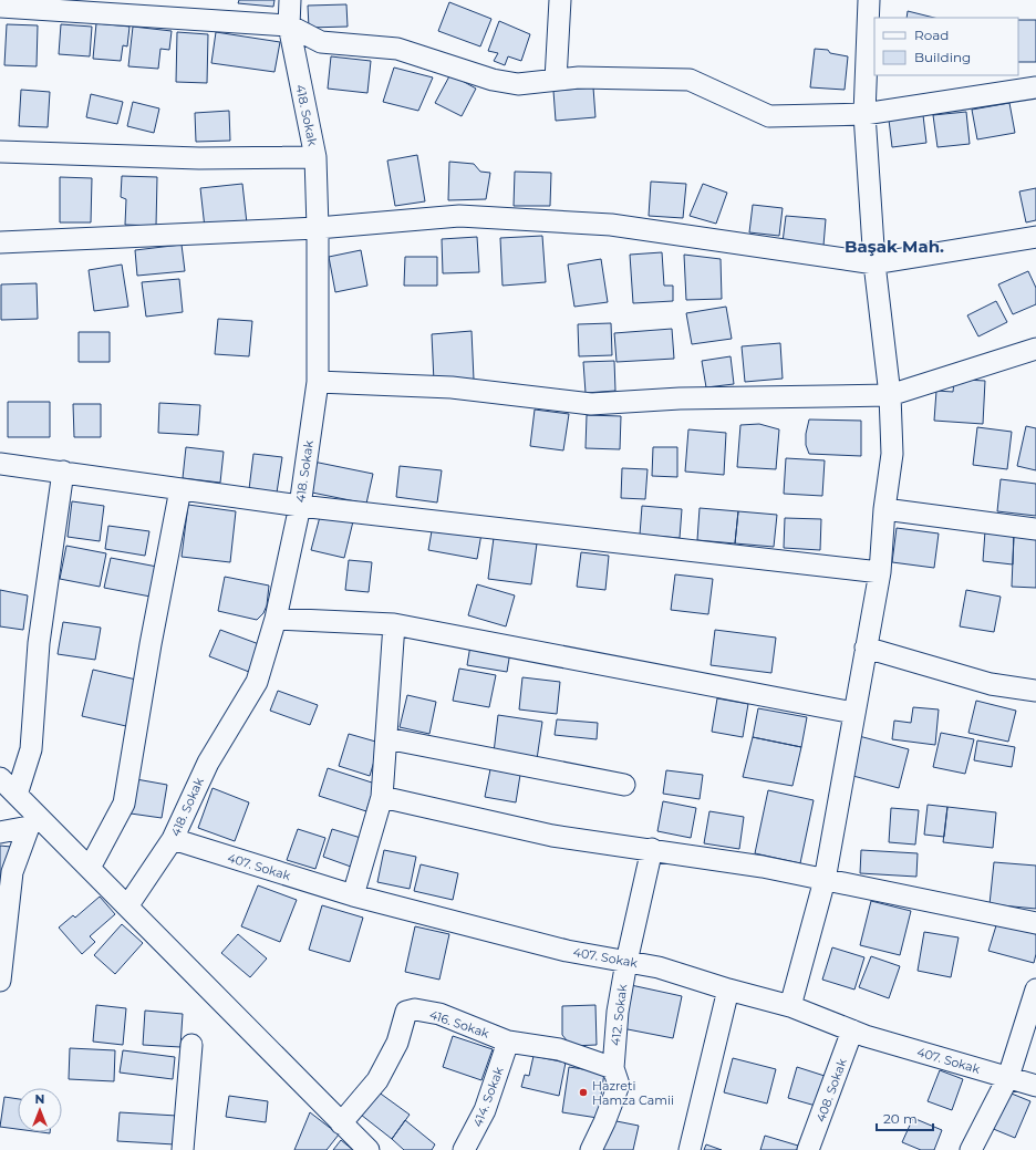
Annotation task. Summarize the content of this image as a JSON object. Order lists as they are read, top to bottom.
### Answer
{
  "streets": {
    "street": [
      "418. Sokak",
      "407. Sokak",
      "412. Sokak",
      "416. Sokak",
      "408. Sokak",
      "414. Sokak"
    ]
  },
  "crossings": [
    ["418. Sokak", "407. Sokak"],
    ["407. Sokak", "412. Sokak"],
    ["407. Sokak", "408. Sokak"],
    ["412. Sokak", "416. Sokak"],
    ["416. Sokak", "414. Sokak"]
  ],
  "districts": ["Başak Mah."],
  "places": ["Hazreti Hamza Camii"],
  "legend": ["Road", "Building"],
  "scale_bar": "20 m",
  "north": "top"
}
